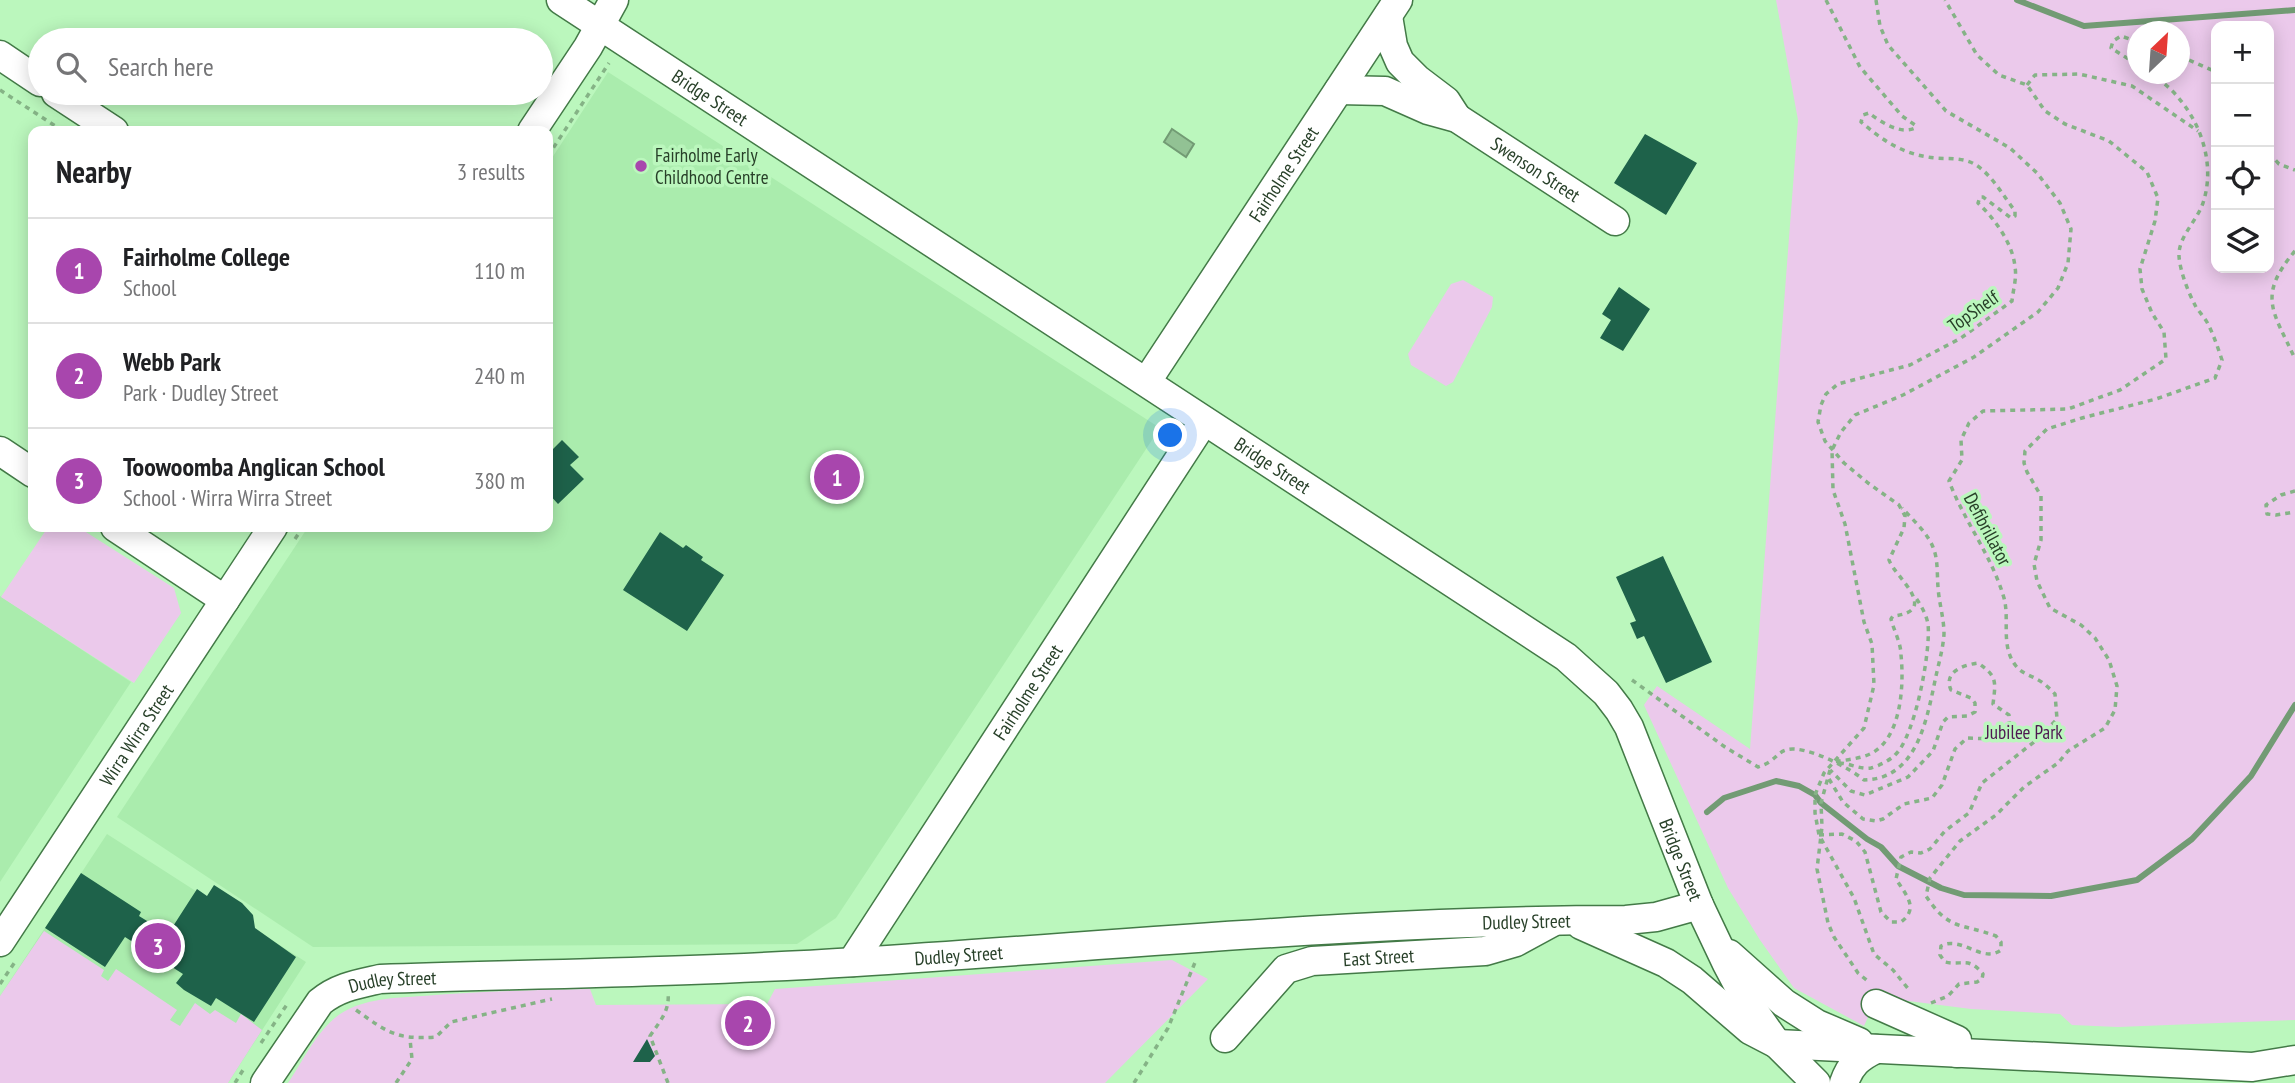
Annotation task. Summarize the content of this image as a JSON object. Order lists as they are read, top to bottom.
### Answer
{
  "streets": {
    "street": [
      "Bridge Street",
      "Swenson Street",
      "Fairholme Street",
      "Wirra Wirra Street",
      "Dudley Street",
      "East Street"
    ],
    "path": ["TopShelf", "Defibrillator"]
  },
  "crossings": [
    ["Bridge Street", "Fairholme Street"],
    ["Bridge Street", "Dudley Street"],
    ["Swenson Street", "Fairholme Street"],
    ["Fairholme Street", "Dudley Street"],
    ["Dudley Street", "East Street"]
  ],
  "parks": ["Jubilee Park"],
  "places": ["Fairholme Early Childhood Centre"],
  "north": "top right",
  "page": {
    "map_buttons": ["+", "−"],
    "search": "Search here",
    "heading": ["Nearby", "3 results"],
    "list": [
      {
        "mark": "1",
        "name": "Fairholme College",
        "note": "School",
        "value": "110 m"
      },
      {
        "mark": "2",
        "name": "Webb Park",
        "note": "Park · Dudley Street",
        "value": "240 m"
      },
      {
        "mark": "3",
        "name": "Toowoomba Anglican School",
        "note": "School · Wirra Wirra Street",
        "value": "380 m"
      }
    ],
    "pins": ["1", "3", "2"]
  }
}
